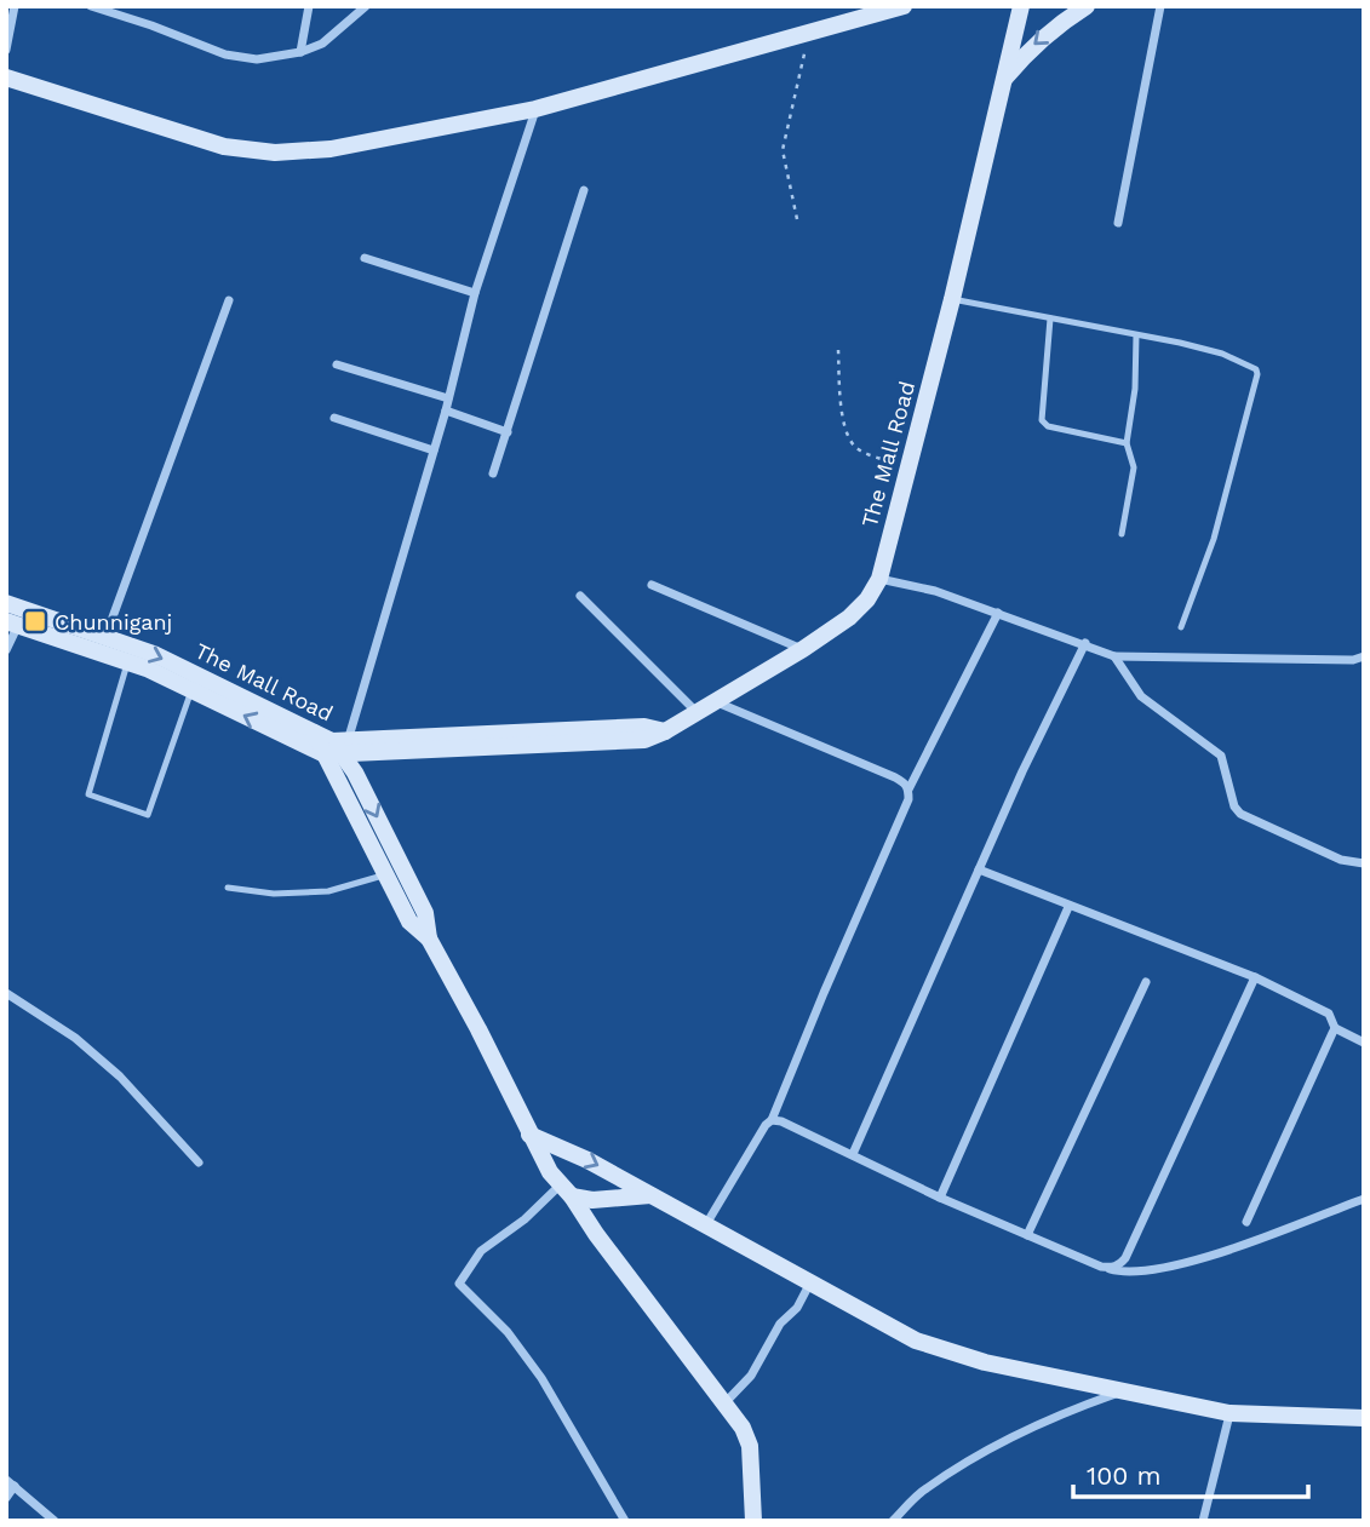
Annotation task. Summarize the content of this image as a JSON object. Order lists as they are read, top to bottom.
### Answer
{
  "streets": {
    "street": ["The Mall Road"]
  },
  "places": {
    "transit": ["Chunniganj"]
  },
  "scale_bar": "100 m"
}
